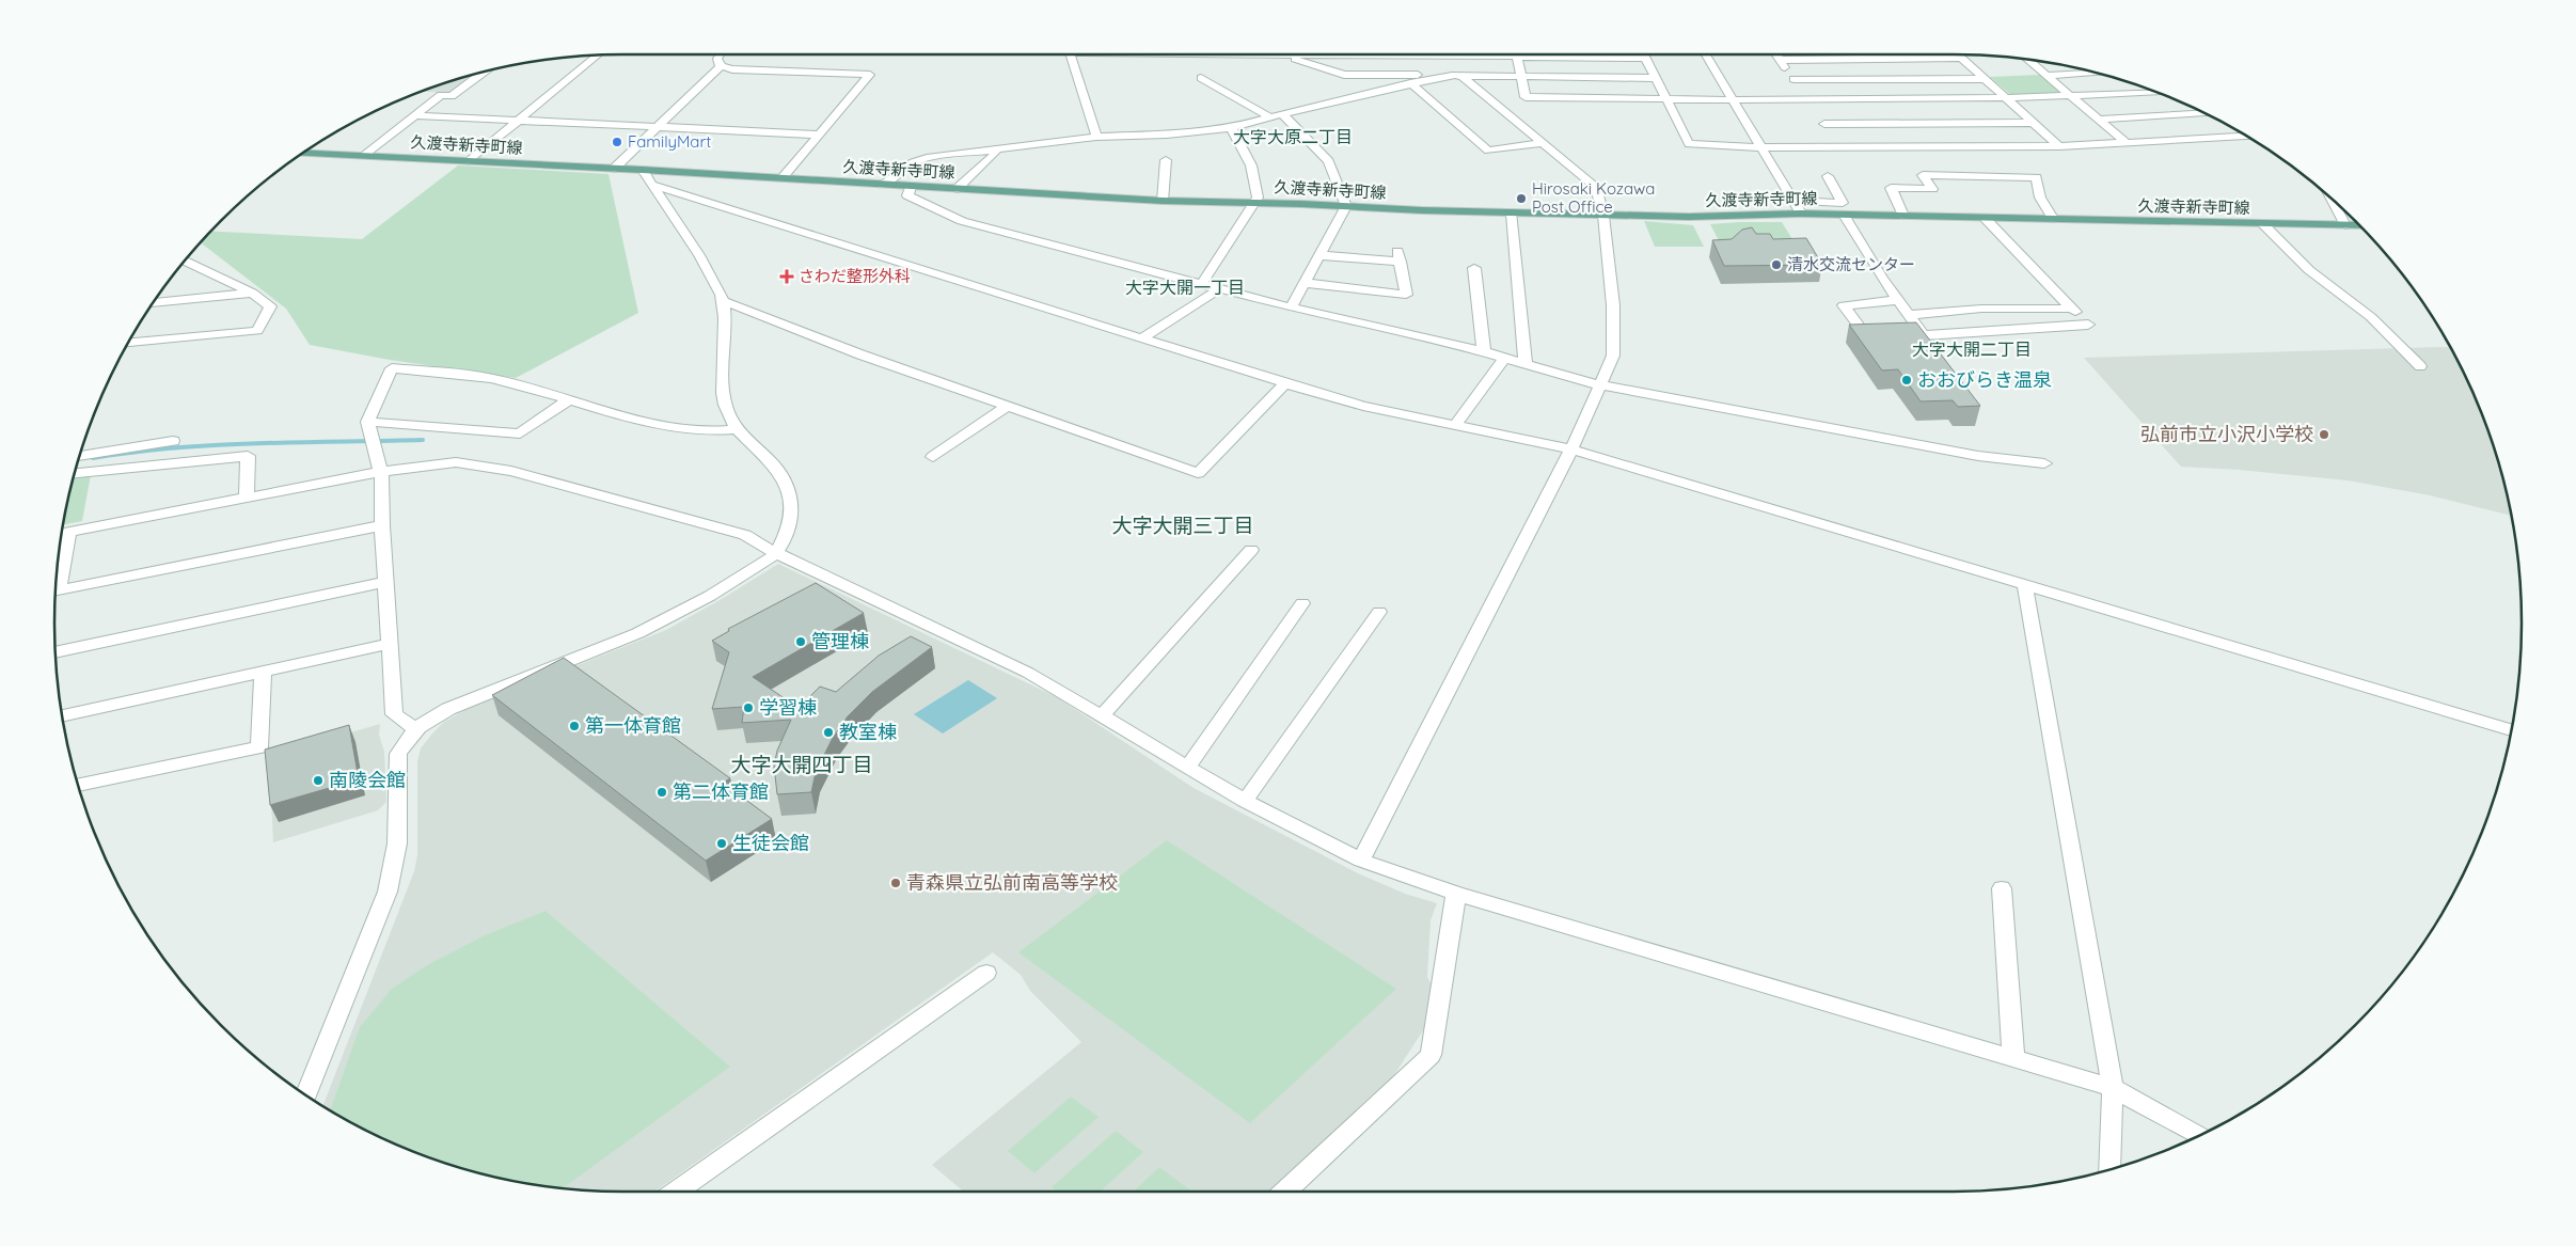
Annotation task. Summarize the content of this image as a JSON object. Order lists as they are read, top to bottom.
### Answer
{
  "streets": {
    "main road": ["久渡寺新寺町線"]
  },
  "districts": [
    "大字大原二丁目",
    "大字大開一丁目",
    "大字大開二丁目",
    "大字大開三丁目",
    "大字大開四丁目"
  ],
  "places": {
    "other": [
      "FamilyMart",
      "Hirosaki Kozawa Post Office",
      "清水交流センター",
      "おおびらき温泉",
      "弘前市立小沢小学校",
      "管理棟",
      "学習棟",
      "第一体育館",
      "教室棟",
      "南陵会館",
      "第二体育館",
      "生徒会館",
      "青森県立弘前南高等学校"
    ],
    "health": ["さわだ整形外科"]
  }
}
